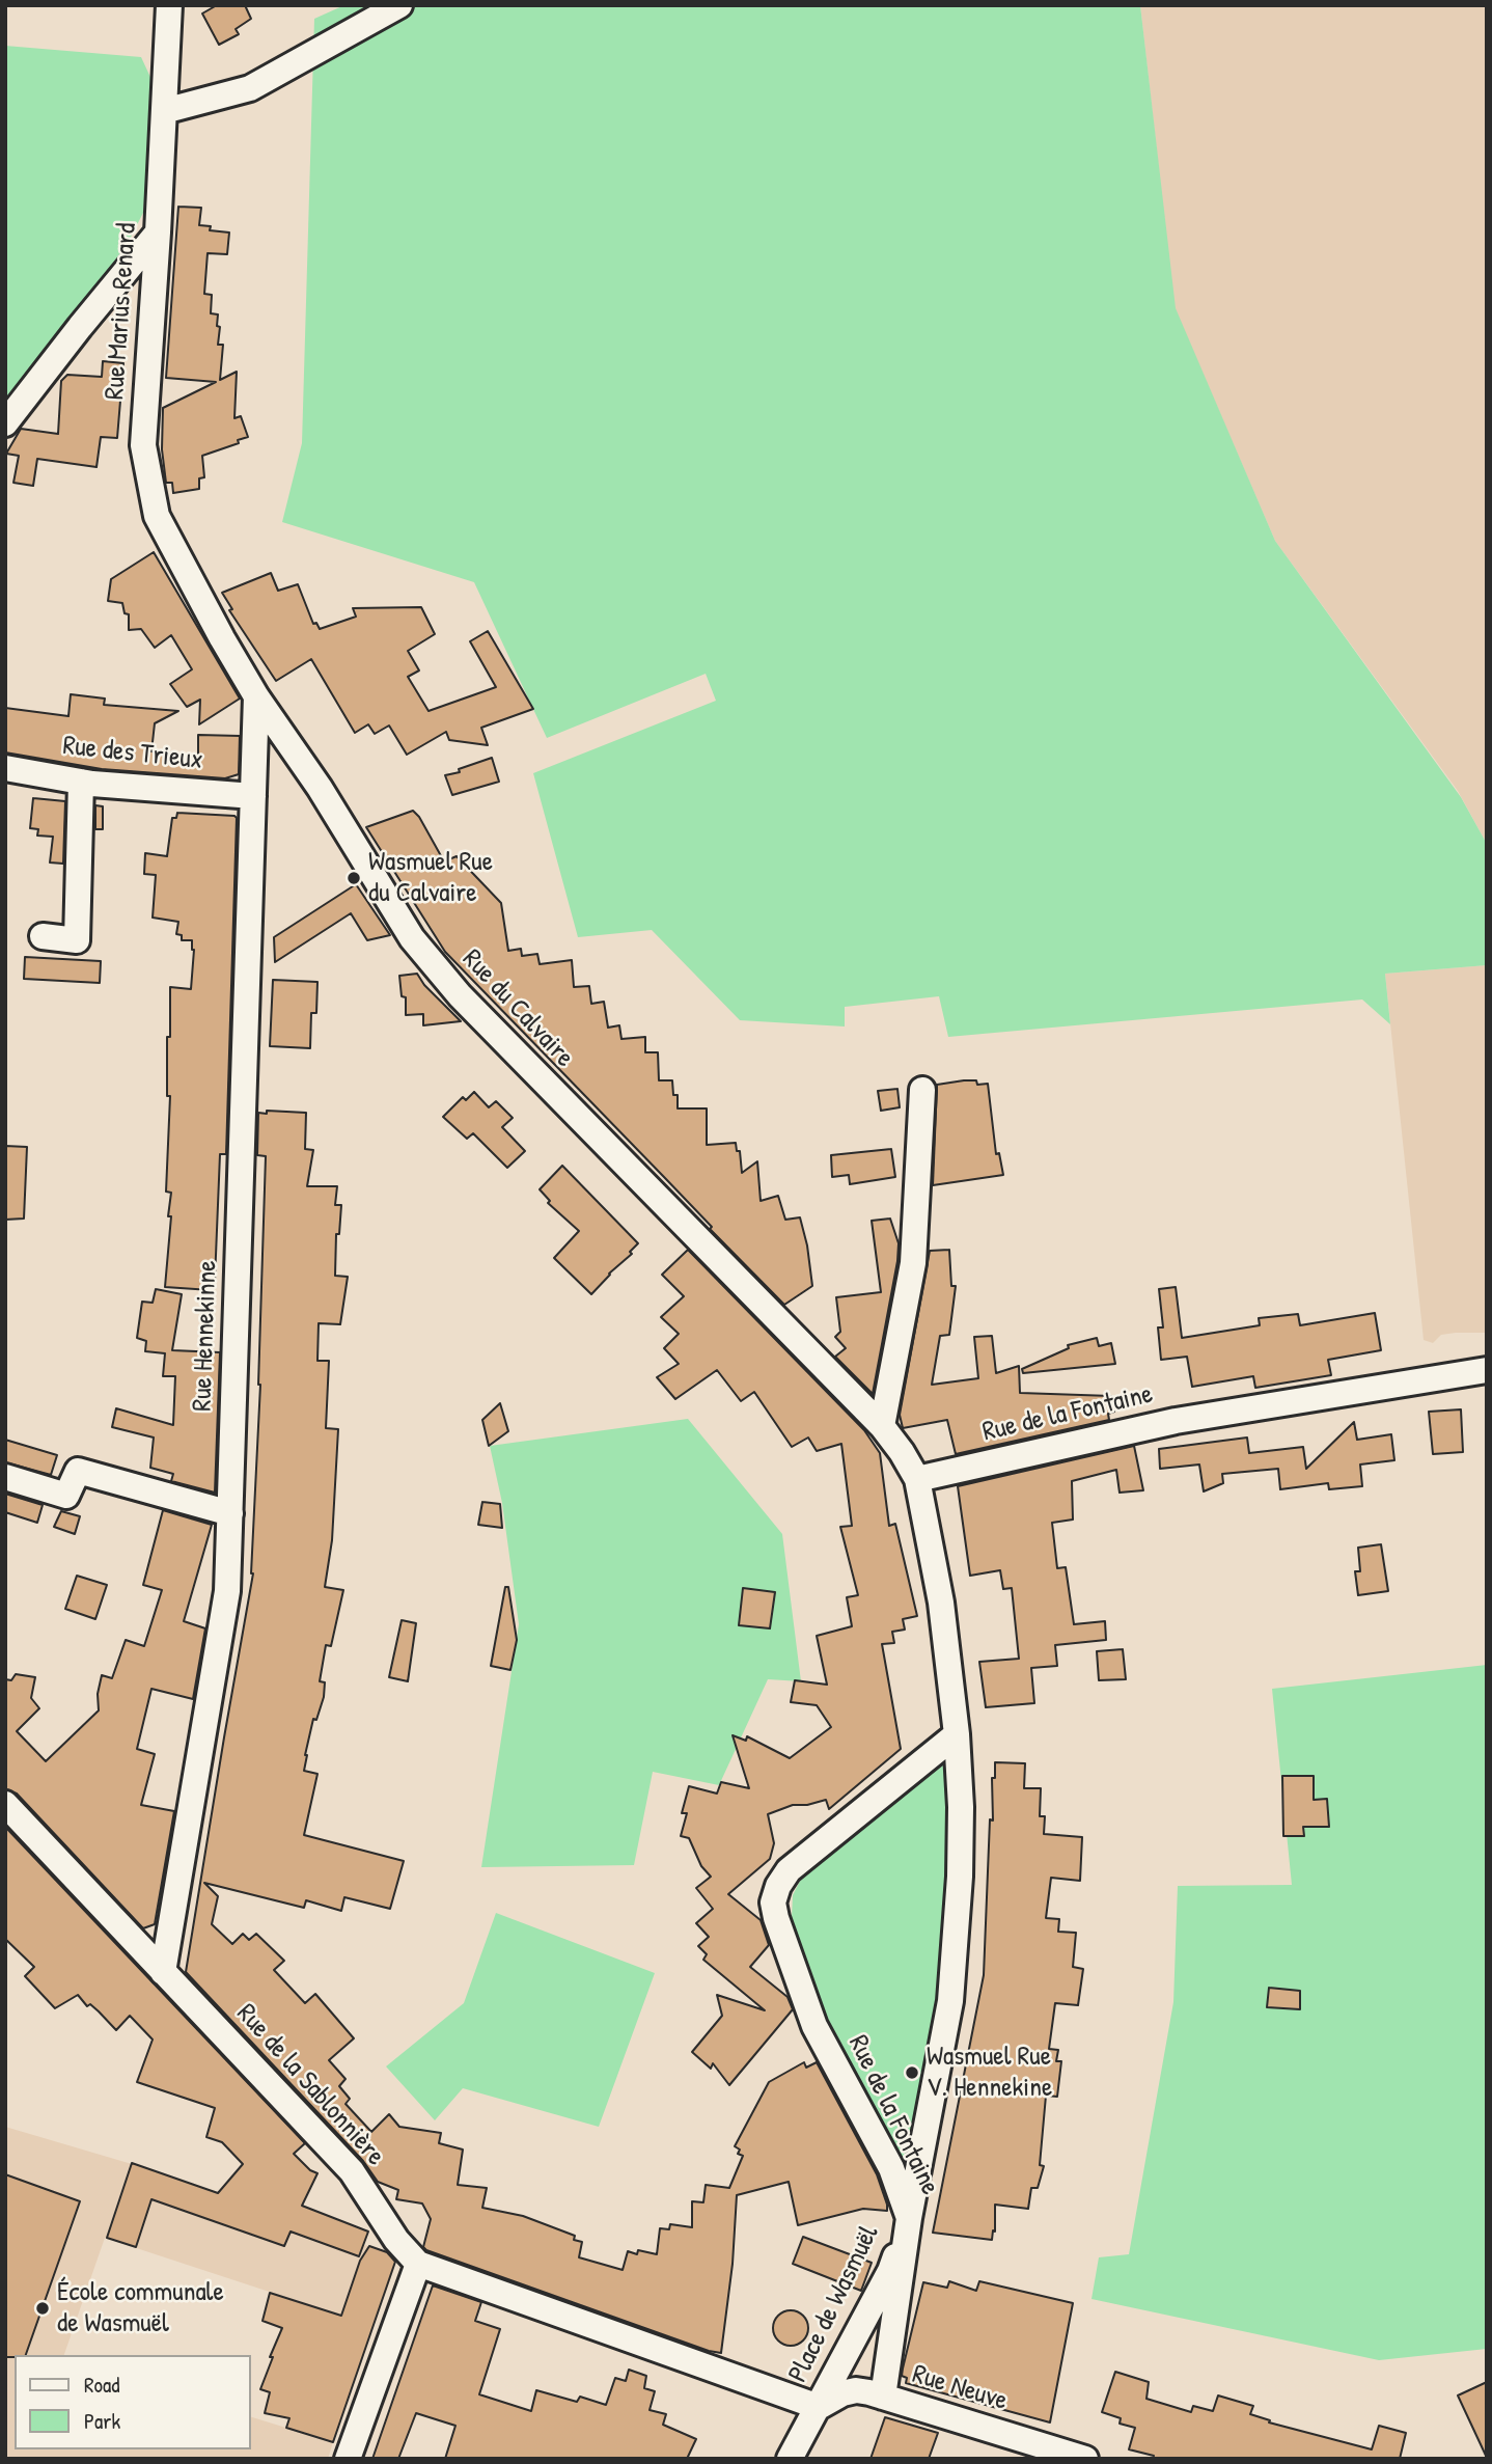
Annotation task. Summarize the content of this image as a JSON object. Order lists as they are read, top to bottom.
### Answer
{
  "streets": {
    "street": [
      "Rue Marius Renard",
      "Rue des Trieux",
      "Rue du Calvaire",
      "Rue Hennekinne",
      "Rue de la Fontaine",
      "Rue de la Sablonnière",
      "Place de Wasmuël",
      "Rue Neuve"
    ]
  },
  "crossings": [
    ["Rue Marius Renard", "Rue du Calvaire"],
    ["Rue des Trieux", "Rue Hennekinne"],
    ["Rue du Calvaire", "Rue Hennekinne"],
    ["Rue du Calvaire", "Rue de la Fontaine"],
    ["Rue Hennekinne", "Rue de la Sablonnière"],
    ["Rue de la Fontaine", "Place de Wasmuël"],
    ["Rue de la Sablonnière", "Place de Wasmuël"],
    ["Rue de la Sablonnière", "Rue Neuve"],
    ["Place de Wasmuël", "Rue Neuve"]
  ],
  "places": ["Wasmuel Rue du Calvaire", "Wasmuel Rue V. Hennekine", "École communale de Wasmuël"],
  "legend": ["Road", "Park"]
}
